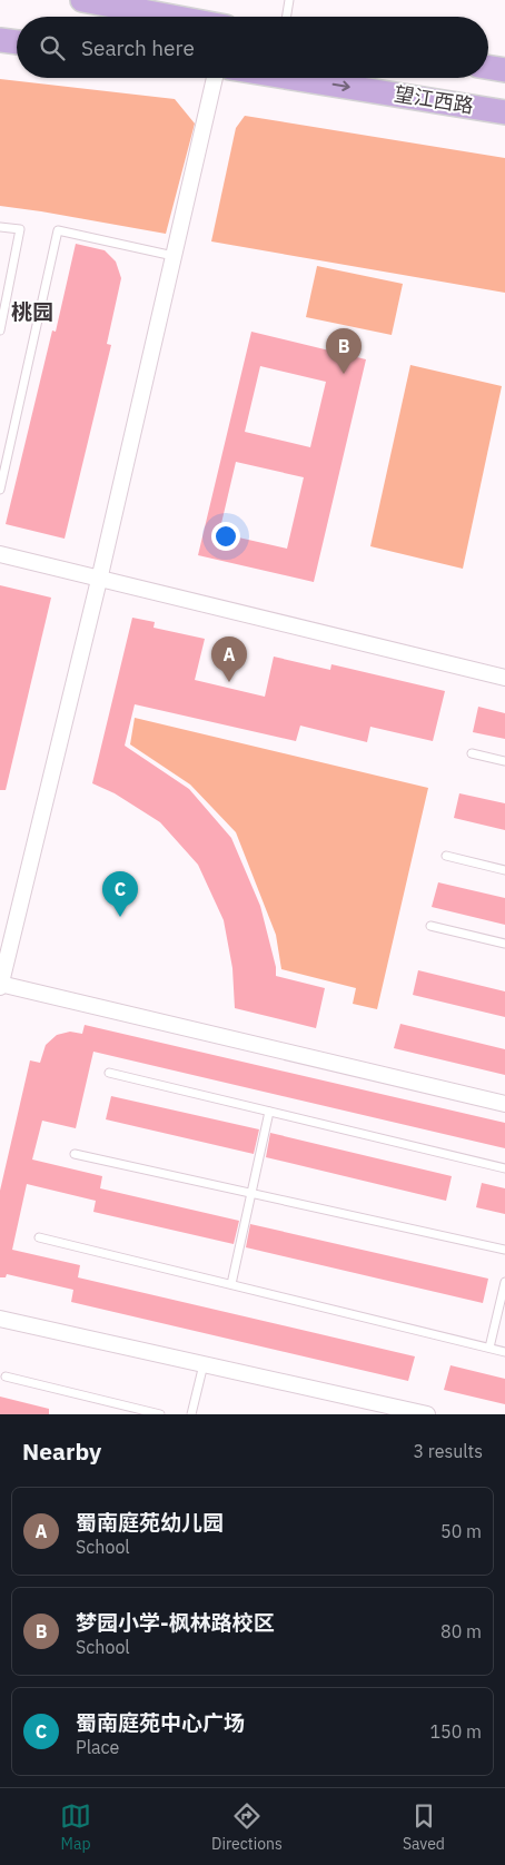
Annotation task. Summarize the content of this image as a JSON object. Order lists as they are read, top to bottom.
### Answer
{
  "streets": {
    "main road": ["望江西路"]
  },
  "one_way": ["望江西路"],
  "districts": ["桃园"],
  "page": {
    "search": "Search here",
    "pins": ["B", "A", "C"],
    "heading": ["Nearby", "3 results"],
    "list": [
      {
        "mark": "A",
        "name": "蜀南庭苑幼儿园",
        "note": "School",
        "value": "50 m"
      },
      {
        "mark": "B",
        "name": "梦园小学-枫林路校区",
        "note": "School",
        "value": "80 m"
      },
      {
        "mark": "C",
        "name": "蜀南庭苑中心广场",
        "note": "Place",
        "value": "150 m"
      }
    ],
    "nav": ["Map", "Directions", "Saved"]
  }
}
